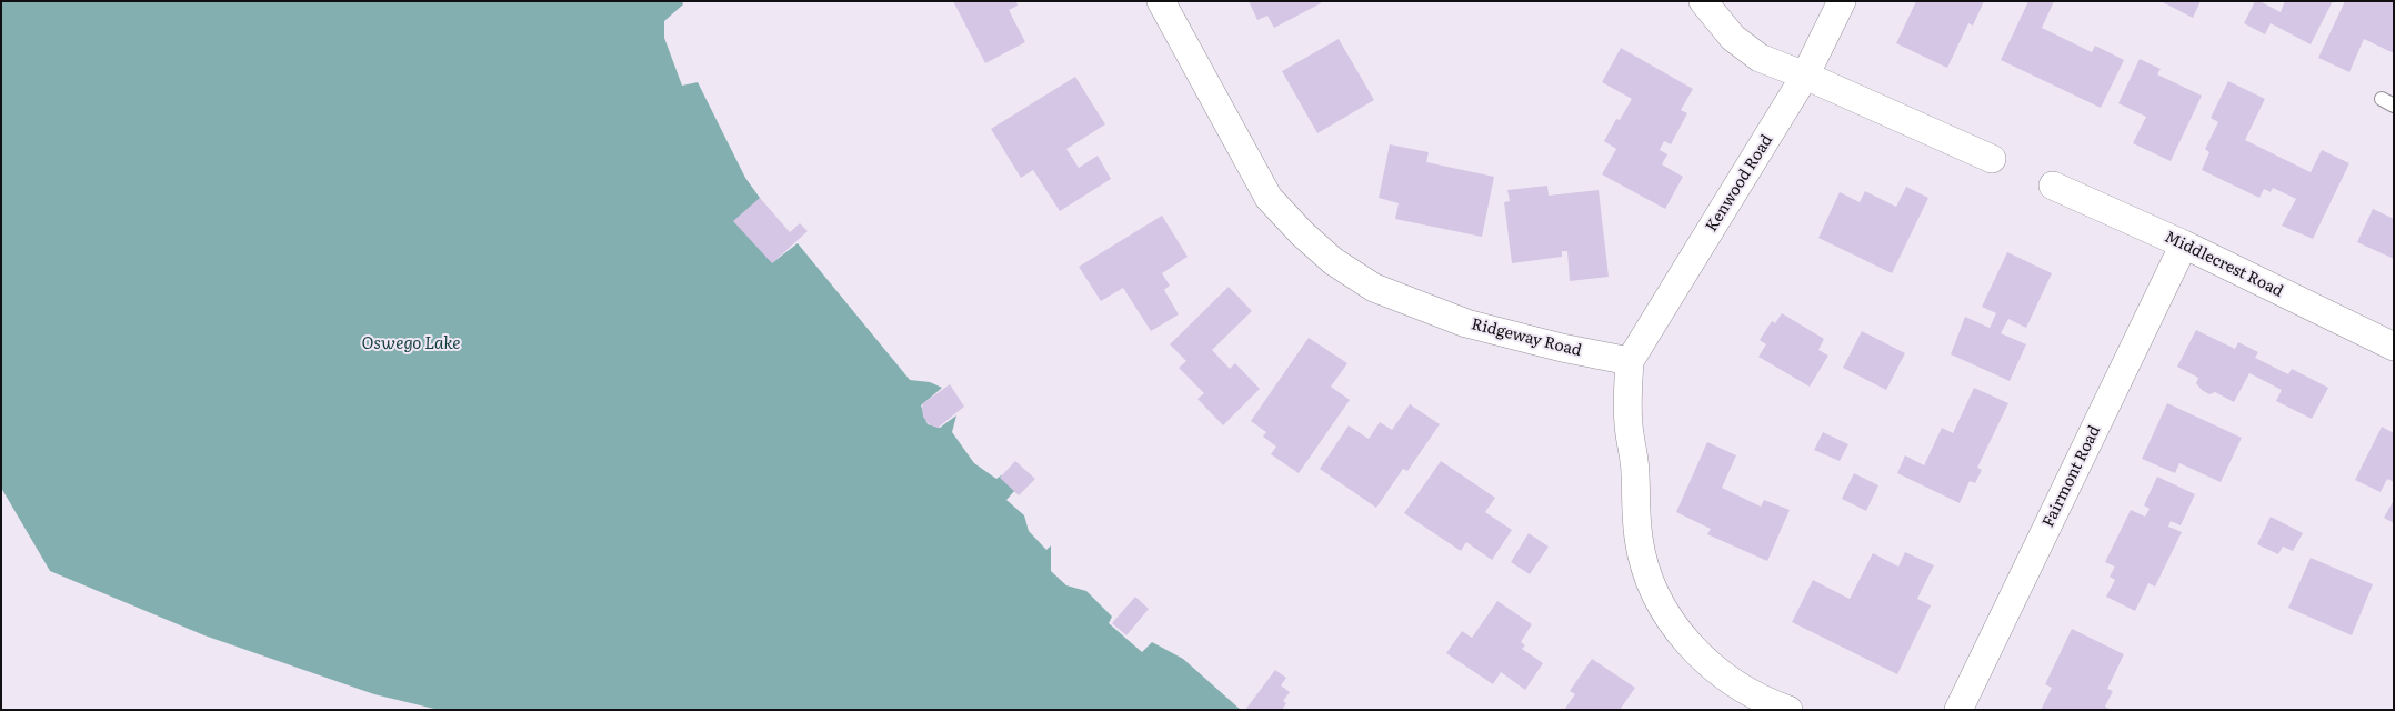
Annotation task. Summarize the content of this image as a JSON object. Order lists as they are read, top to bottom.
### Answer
{
  "streets": {
    "street": [
      "Kenwood Road",
      "Middlecrest Road",
      "Ridgeway Road",
      "Fairmont Road"
    ]
  },
  "crossings": [
    ["Kenwood Road", "Ridgeway Road"],
    ["Middlecrest Road", "Fairmont Road"]
  ],
  "water": ["Oswego Lake"]
}
